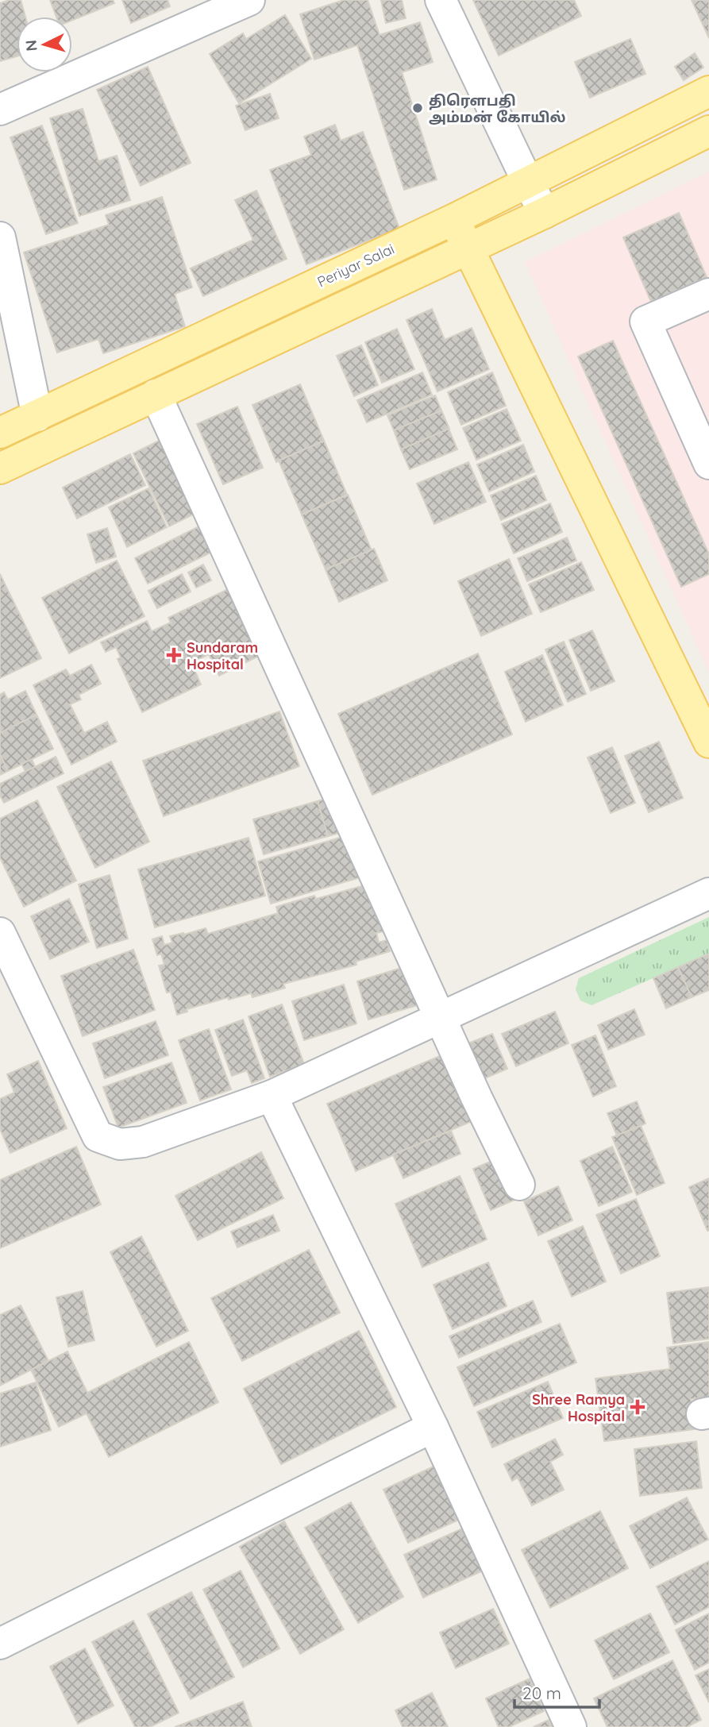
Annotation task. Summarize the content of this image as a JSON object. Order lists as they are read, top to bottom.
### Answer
{
  "streets": {
    "main road": ["Periyar Salai"]
  },
  "places": {
    "other": ["திரௌபதி அம்மன் கோயில்"],
    "health": ["Sundaram Hospital", "Shree Ramya Hospital"]
  },
  "scale_bar": "20 m",
  "north": "left"
}
